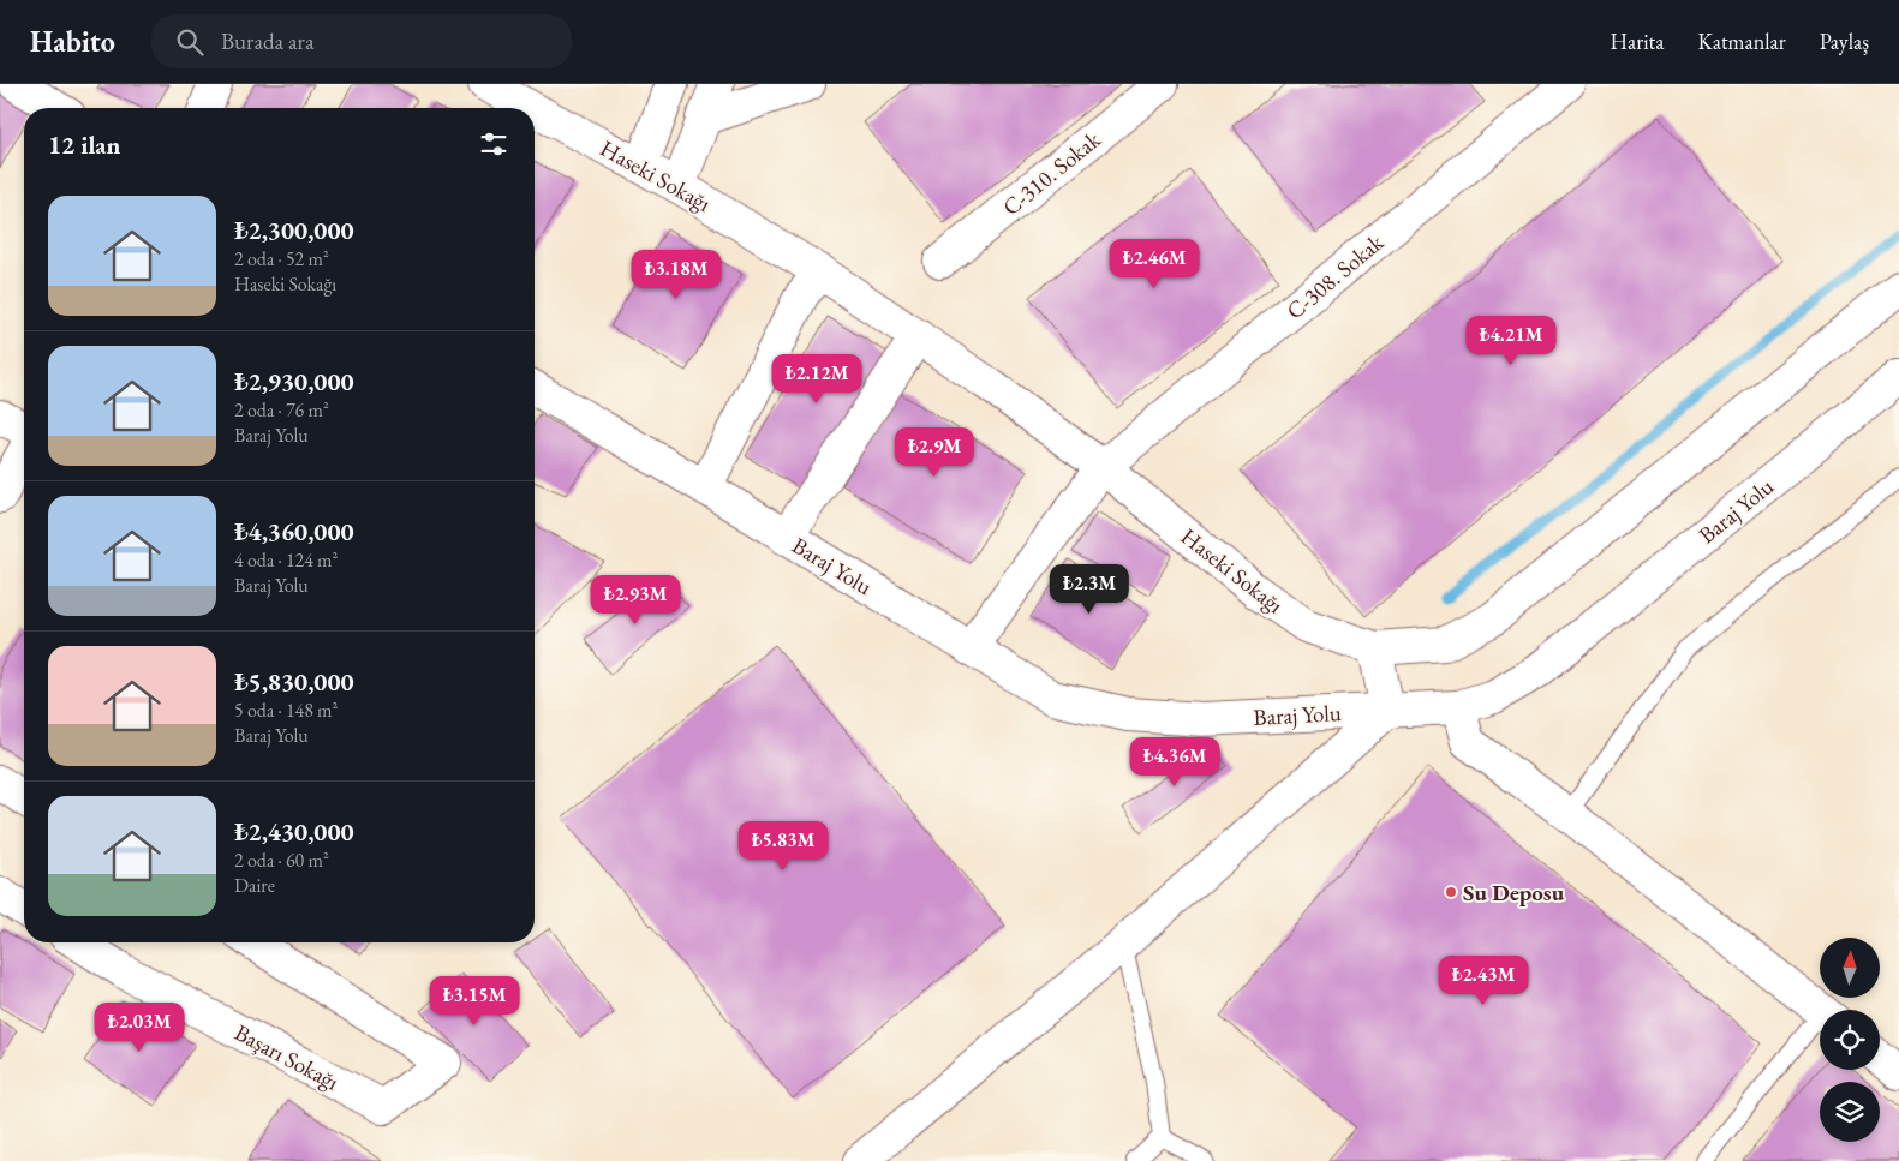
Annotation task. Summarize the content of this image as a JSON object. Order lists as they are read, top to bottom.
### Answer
{
  "streets": {
    "street": [
      "C-310. Sokak",
      "Haseki Sokağı",
      "C-308. Sokak",
      "Baraj Yolu",
      "Başarı Sokağı"
    ]
  },
  "crossings": [
    ["Haseki Sokağı", "C-308. Sokak"]
  ],
  "places": ["Su Deposu"],
  "north": "top",
  "page": {
    "header": "Habito",
    "search": "Burada ara",
    "nav": ["Harita", "Katmanlar", "Paylaş"],
    "heading": "12 ilan",
    "list": [
      {
        "name": "₺2,300,000",
        "note": "2 oda · 52 m² · Haseki Sokağı"
      },
      {
        "name": "₺2,930,000",
        "note": "2 oda · 76 m² · Baraj Yolu"
      },
      {
        "name": "₺4,360,000",
        "note": "4 oda · 124 m² · Baraj Yolu"
      },
      {
        "name": "₺5,830,000",
        "note": "5 oda · 148 m² · Baraj Yolu"
      },
      {
        "name": "₺2,430,000",
        "note": "2 oda · 60 m² · Daire"
      }
    ],
    "price": [
      "₺2.46M",
      "₺3.18M",
      "₺4.21M",
      "₺2.12M",
      "₺2.9M",
      "₺2.3M",
      "₺2.93M",
      "₺4.36M",
      "₺5.83M",
      "₺2.43M",
      "₺3.15M",
      "₺2.03M"
    ]
  }
}
